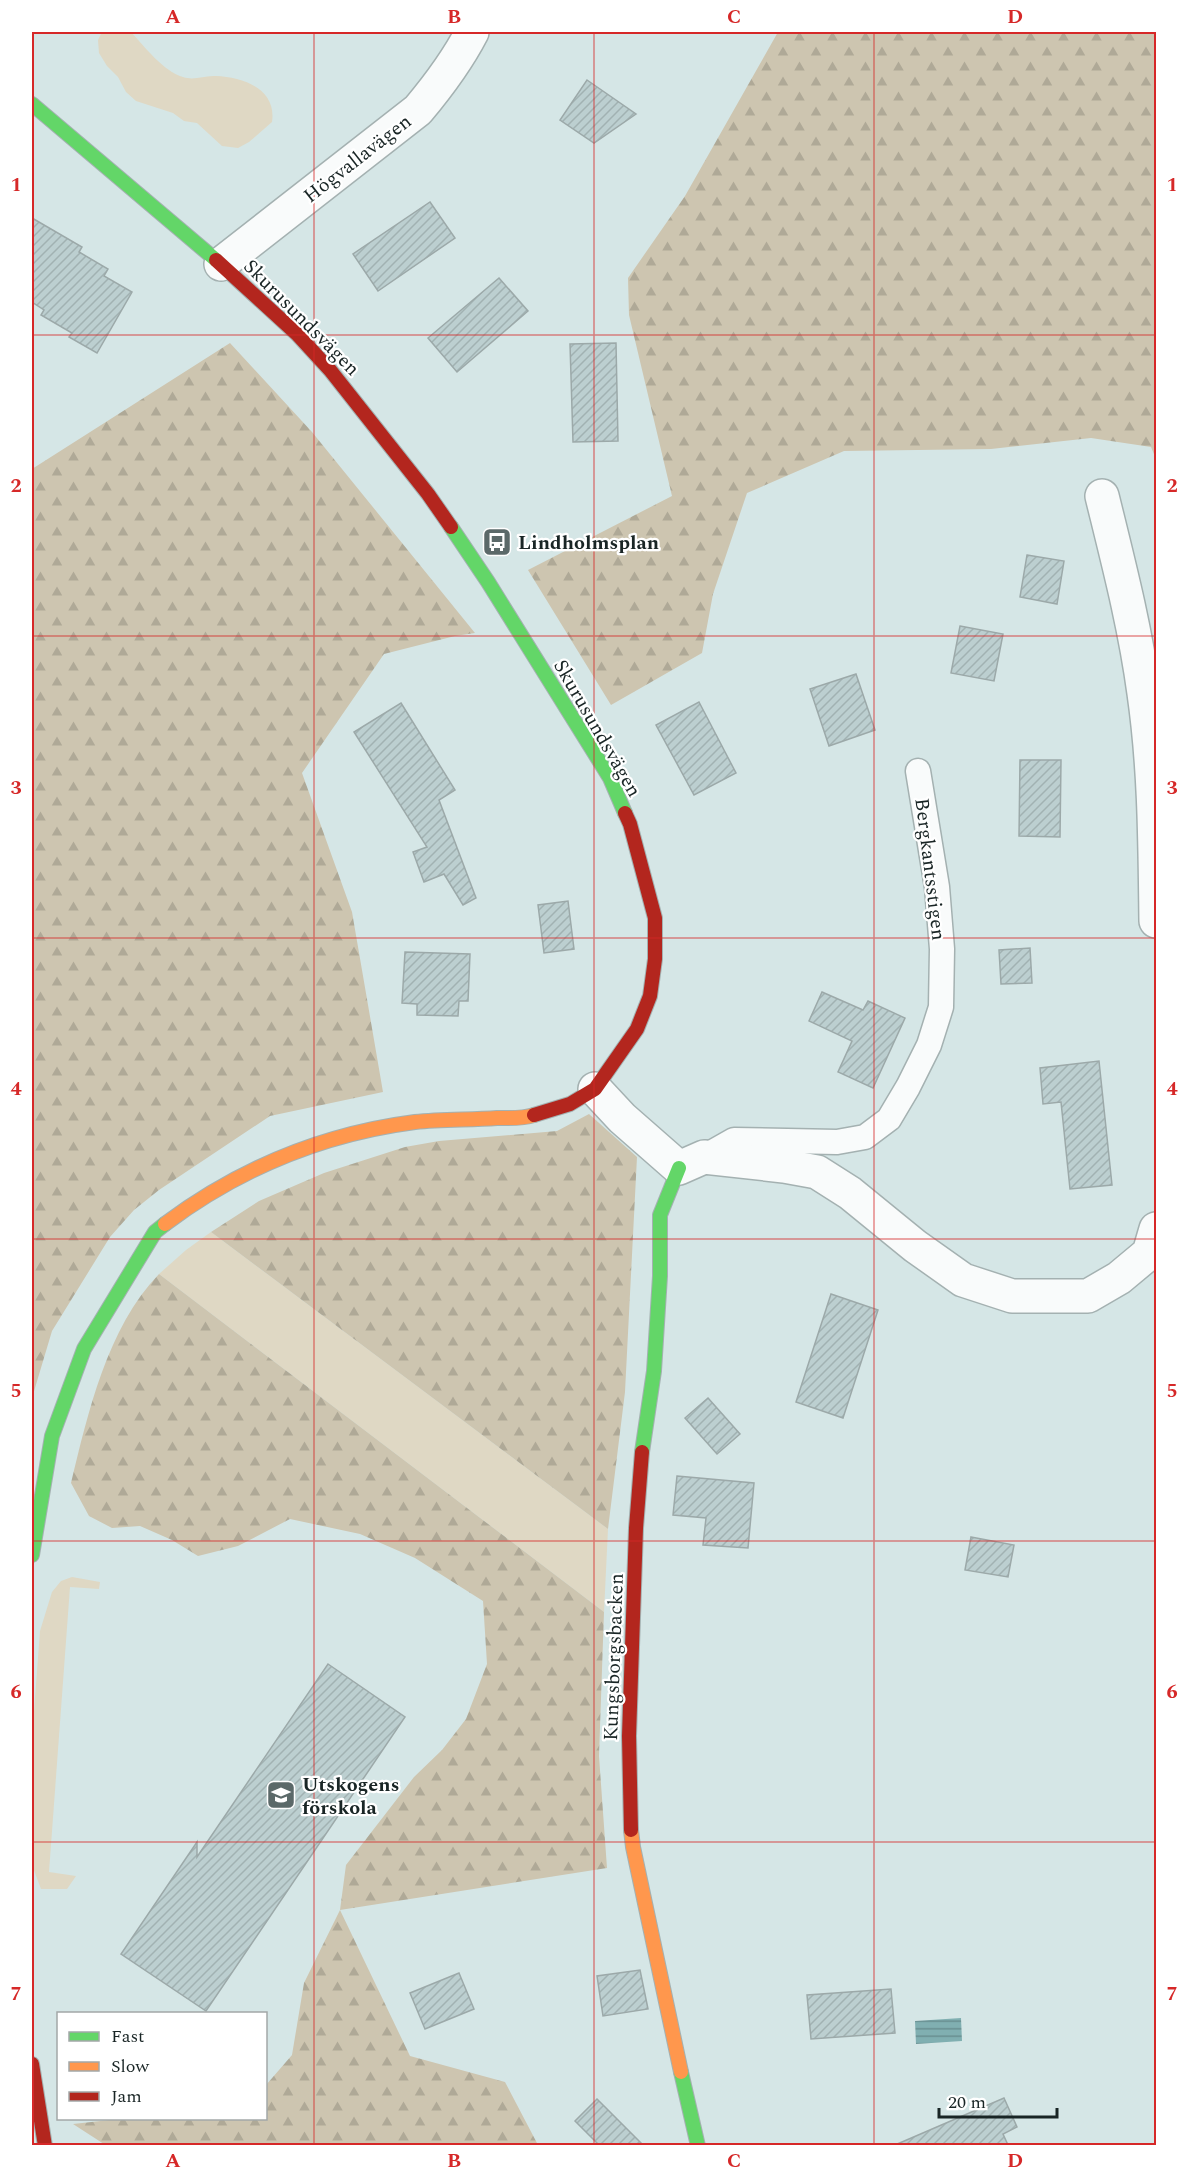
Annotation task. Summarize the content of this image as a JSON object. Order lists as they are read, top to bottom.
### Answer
{
  "streets": {
    "street": ["Högvallavägen", "Skurusundsvägen", "Kungsborgsbacken"],
    "lane": ["Bergkantsstigen"]
  },
  "crossings": [
    ["Högvallavägen", "Skurusundsvägen"],
    ["Bergkantsstigen", "Kungsborgsbacken"]
  ],
  "places": {
    "bus stop": ["Lindholmsplan"],
    "school or university": ["Utskogens förskola"]
  },
  "legend": ["Fast", "Slow", "Jam"],
  "scale_bar": "20 m",
  "grid": {
    "columns": [
      "A",
      "B",
      "C",
      "D"
    ],
    "rows": [
      "1",
      "2",
      "3",
      "4",
      "5",
      "6",
      "7"
    ]
  }
}
